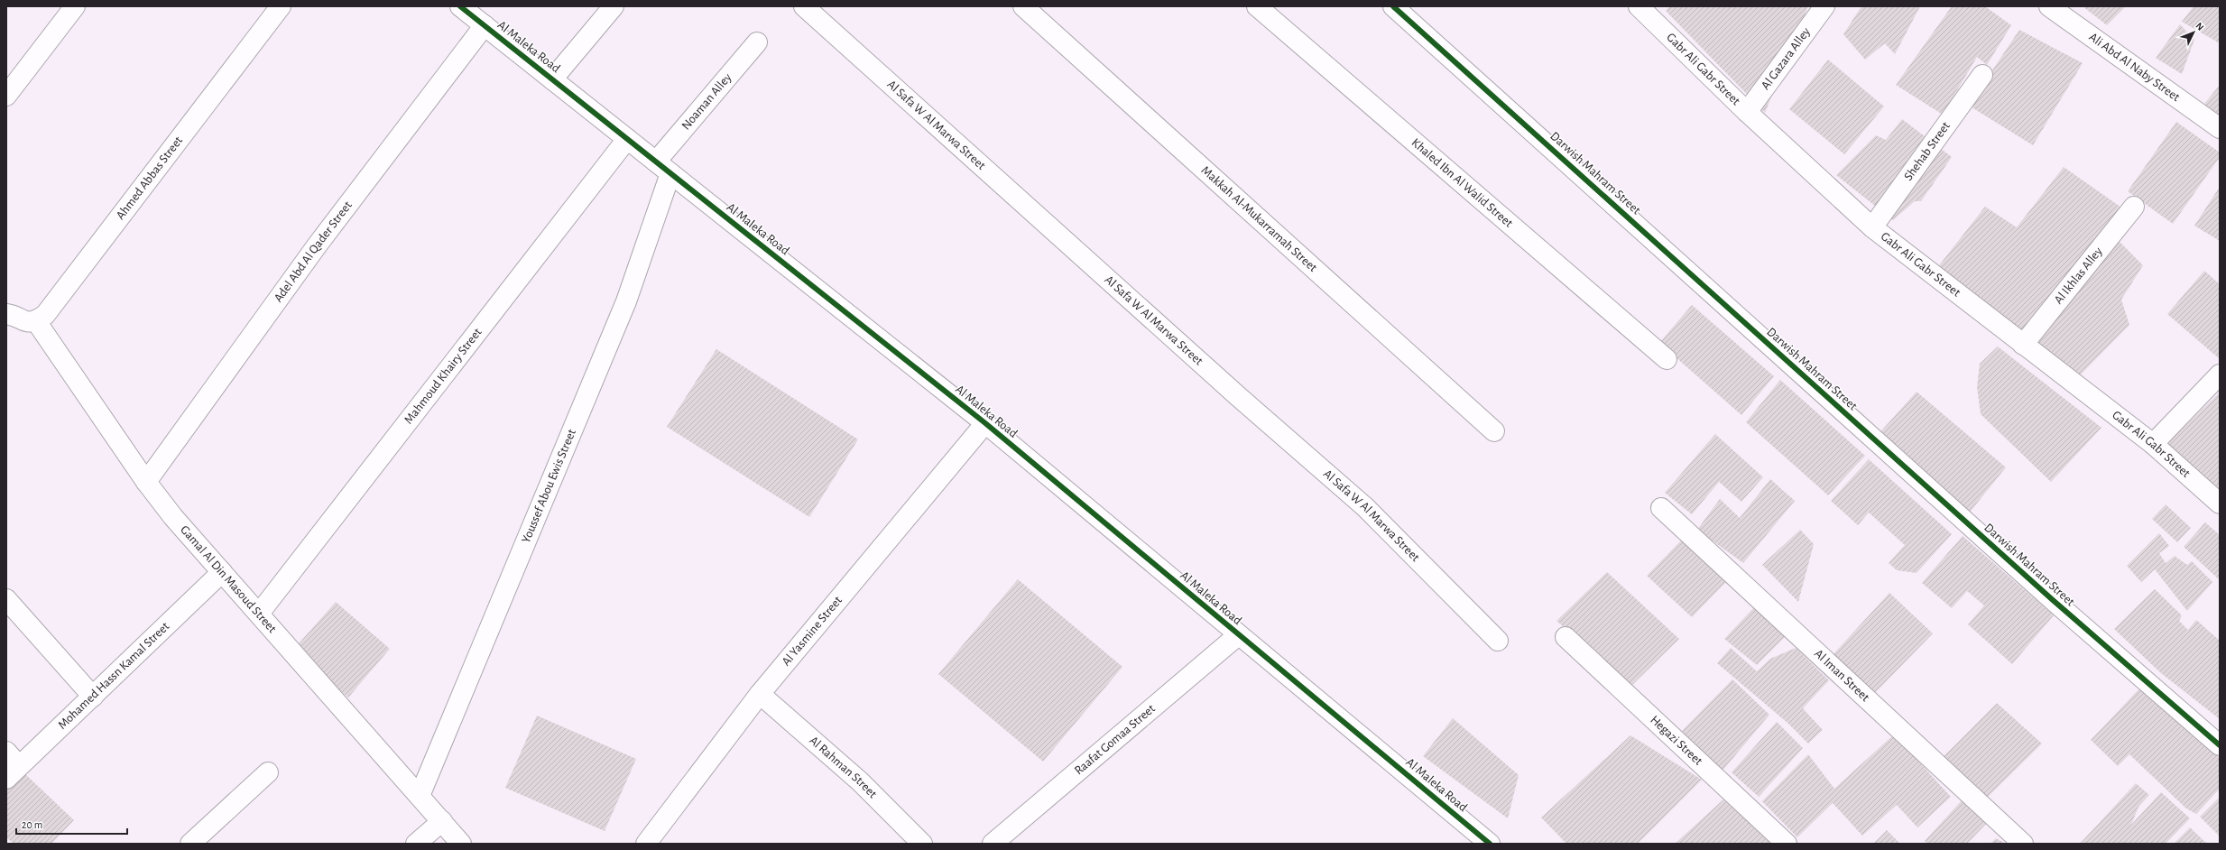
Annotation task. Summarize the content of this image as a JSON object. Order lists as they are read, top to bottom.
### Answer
{
  "streets": {
    "street": [
      "Al Maleka Road",
      "Al Gazara Alley",
      "Ali Abd Al Naby Street",
      "Gabr Ali Gabr Street",
      "Noaman Alley",
      "Al Safa W Al Marwa Street",
      "Shehab Street",
      "Darwish Mahram Street",
      "Ahmed Abbas Street",
      "Khaled Ibn Al Walid Street",
      "Makkah Al-Mukarramah Street",
      "Adel Abd Al Qader Street",
      "Al Ikhlas Alley",
      "Mahmoud Khairy Street",
      "Youssef Abou Ewis Street",
      "Gamal Al Din Masoud Street",
      "Al Yasmine Street",
      "Mohamed Hassn Kamal Street",
      "Al Iman Street",
      "Raafat Gomaa Street",
      "Hegazi Street",
      "Al Rahman Street"
    ]
  },
  "crossings": [
    ["Al Maleka Road", "Noaman Alley"],
    ["Al Maleka Road", "Adel Abd Al Qader Street"],
    ["Al Maleka Road", "Mahmoud Khairy Street"],
    ["Al Maleka Road", "Youssef Abou Ewis Street"],
    ["Al Maleka Road", "Al Yasmine Street"],
    ["Al Maleka Road", "Raafat Gomaa Street"],
    ["Al Gazara Alley", "Gabr Ali Gabr Street"],
    ["Gabr Ali Gabr Street", "Shehab Street"],
    ["Gabr Ali Gabr Street", "Al Ikhlas Alley"],
    ["Noaman Alley", "Youssef Abou Ewis Street"],
    ["Ahmed Abbas Street", "Gamal Al Din Masoud Street"],
    ["Adel Abd Al Qader Street", "Gamal Al Din Masoud Street"],
    ["Mahmoud Khairy Street", "Gamal Al Din Masoud Street"],
    ["Youssef Abou Ewis Street", "Gamal Al Din Masoud Street"],
    ["Gamal Al Din Masoud Street", "Mohamed Hassn Kamal Street"],
    ["Al Yasmine Street", "Al Rahman Street"]
  ],
  "scale_bar": "20 m",
  "north": "top right"
}
